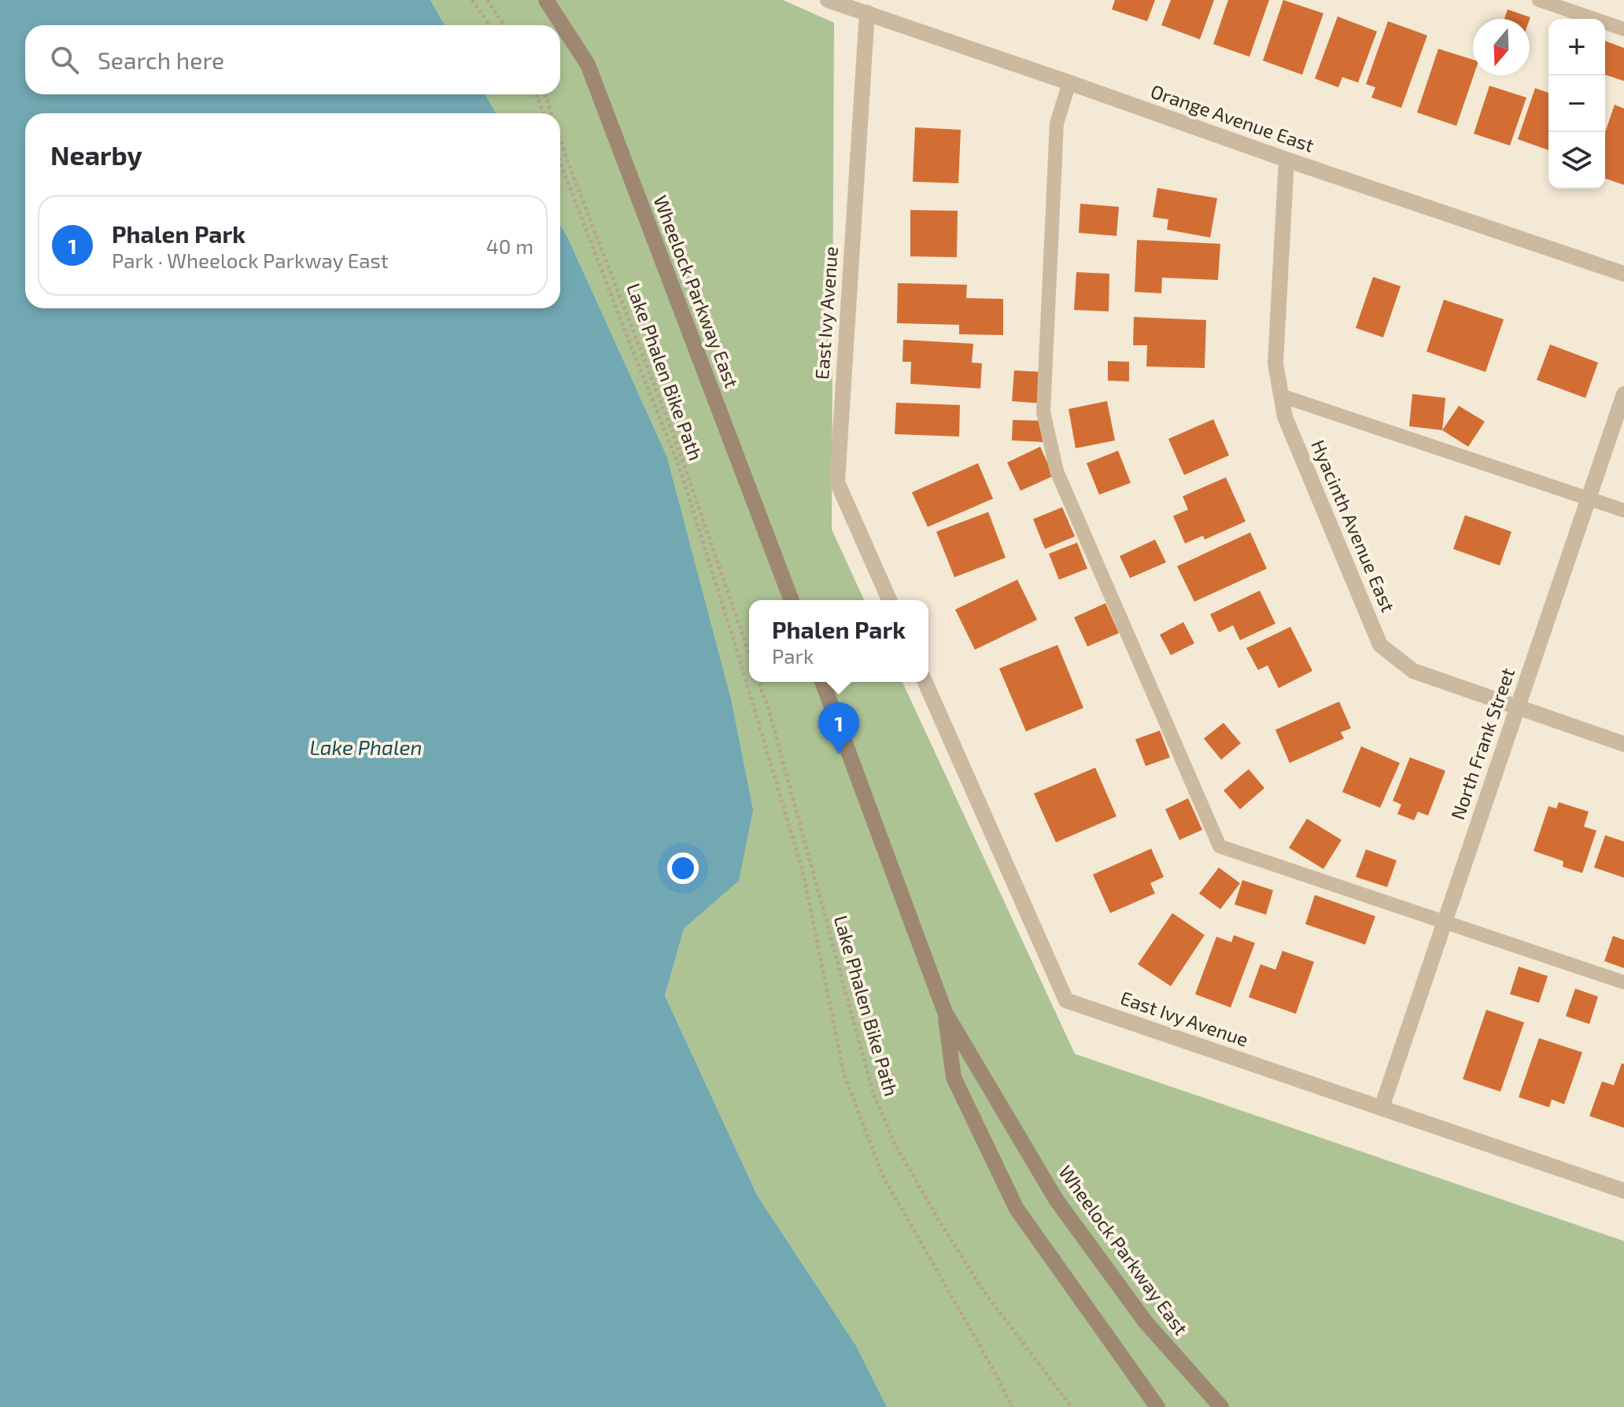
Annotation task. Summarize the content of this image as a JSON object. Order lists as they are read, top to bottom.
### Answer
{
  "streets": {
    "street": [
      "Orange Avenue East",
      "Wheelock Parkway East",
      "East Ivy Avenue",
      "Hyacinth Avenue East",
      "North Frank Street"
    ],
    "path": ["Lake Phalen Bike Path"]
  },
  "crossings": [
    ["Orange Avenue East", "East Ivy Avenue"],
    ["Orange Avenue East", "Hyacinth Avenue East"],
    ["East Ivy Avenue", "North Frank Street"],
    ["Hyacinth Avenue East", "North Frank Street"]
  ],
  "water": ["Lake Phalen"],
  "north": "bottom",
  "page": {
    "map_buttons": ["+", "−"],
    "search": "Search here",
    "heading": "Nearby",
    "list": [
      {
        "mark": "1",
        "name": "Phalen Park",
        "note": "Park · Wheelock Parkway East",
        "value": "40 m"
      }
    ],
    "popup": ["Phalen Park", "Park"],
    "pins": "1"
  }
}
